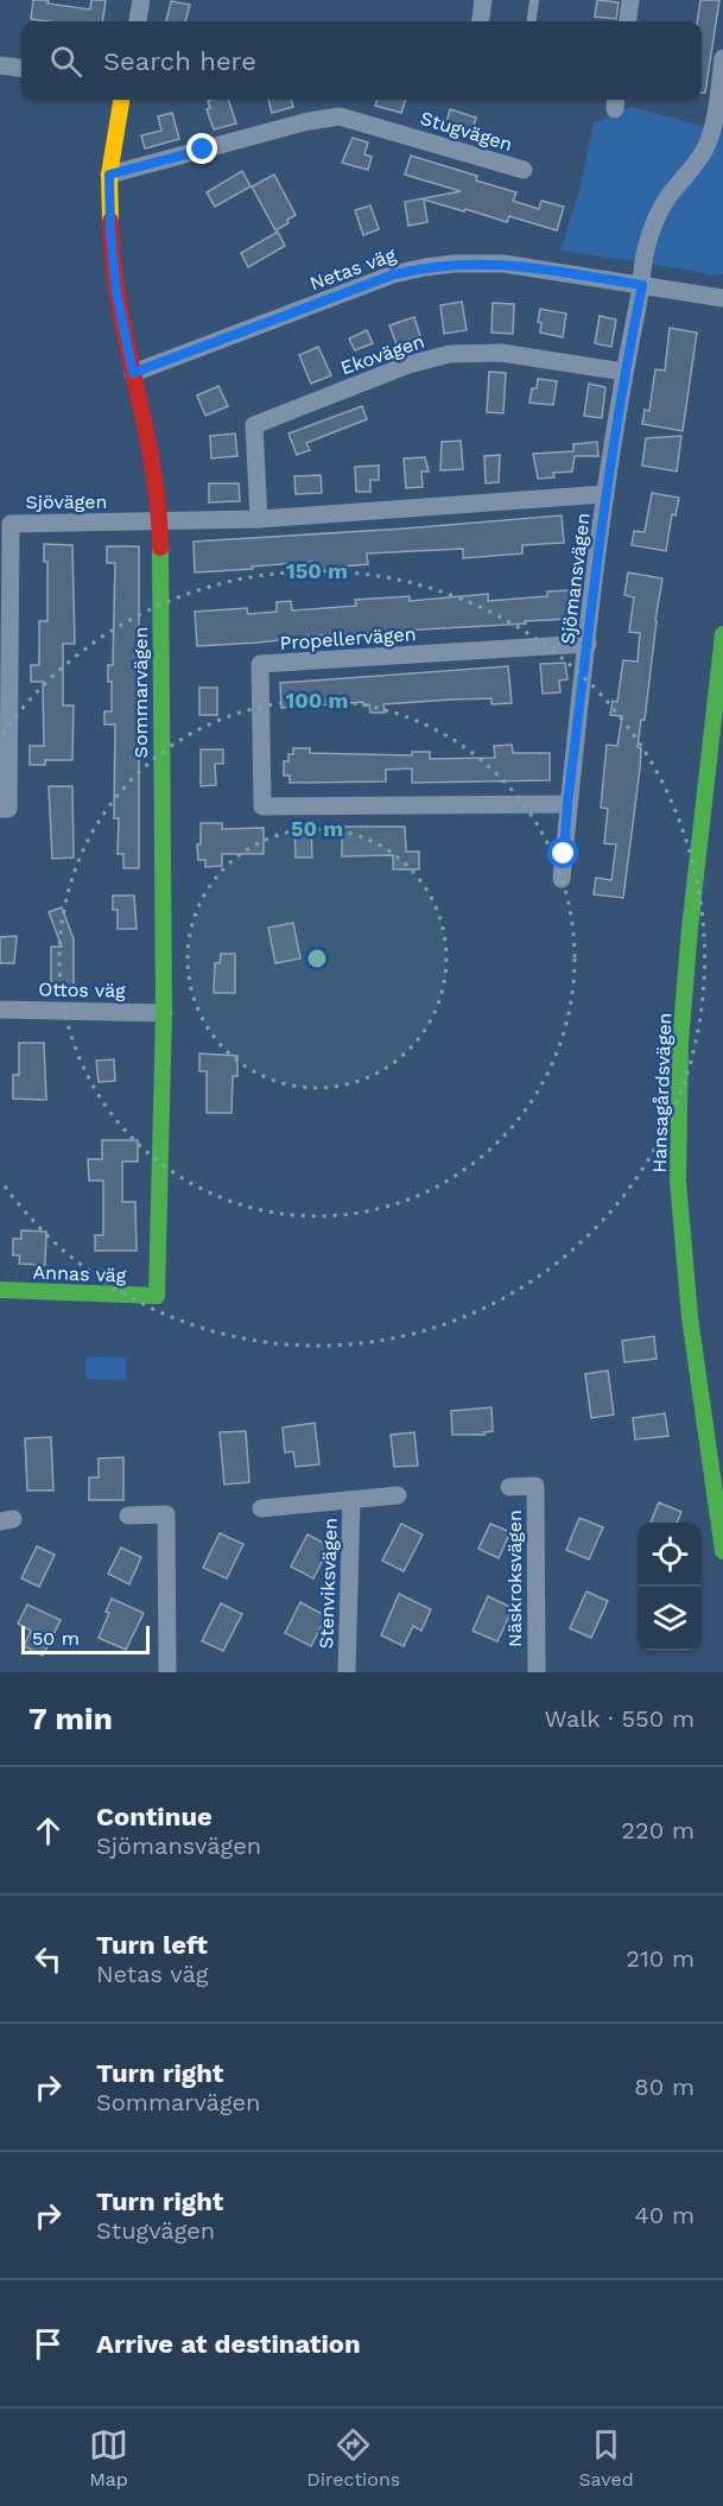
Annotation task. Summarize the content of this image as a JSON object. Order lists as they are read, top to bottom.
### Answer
{
  "streets": {
    "street": [
      "Stugvägen",
      "Netas väg",
      "Ekovägen",
      "Sjövägen",
      "Sjömansvägen",
      "Propellervägen",
      "Sommarvägen",
      "Ottos väg",
      "Hansagårdsvägen",
      "Annas väg",
      "Näskroksvägen",
      "Stenviksvägen"
    ]
  },
  "crossings": [
    ["Stugvägen", "Sommarvägen"],
    ["Netas väg", "Sjömansvägen"],
    ["Netas väg", "Sommarvägen"],
    ["Ekovägen", "Sjömansvägen"],
    ["Sjövägen", "Sommarvägen"],
    ["Sjömansvägen", "Propellervägen"],
    ["Sommarvägen", "Ottos väg"],
    ["Sommarvägen", "Annas väg"]
  ],
  "scale_bar": "50 m",
  "page": {
    "search": "Search here",
    "scale": "50 m",
    "heading": ["7 min", "Walk · 550 m"],
    "list": [
      ["Continue", "Sjömansvägen", "220 m"],
      ["Turn left", "Netas väg", "210 m"],
      ["Turn right", "Sommarvägen", "80 m"],
      ["Turn right", "Stugvägen", "40 m"],
      "Arrive at destination"
    ],
    "nav": ["Map", "Directions", "Saved"]
  },
  "rings": ["150 m", "100 m", "50 m"]
}
